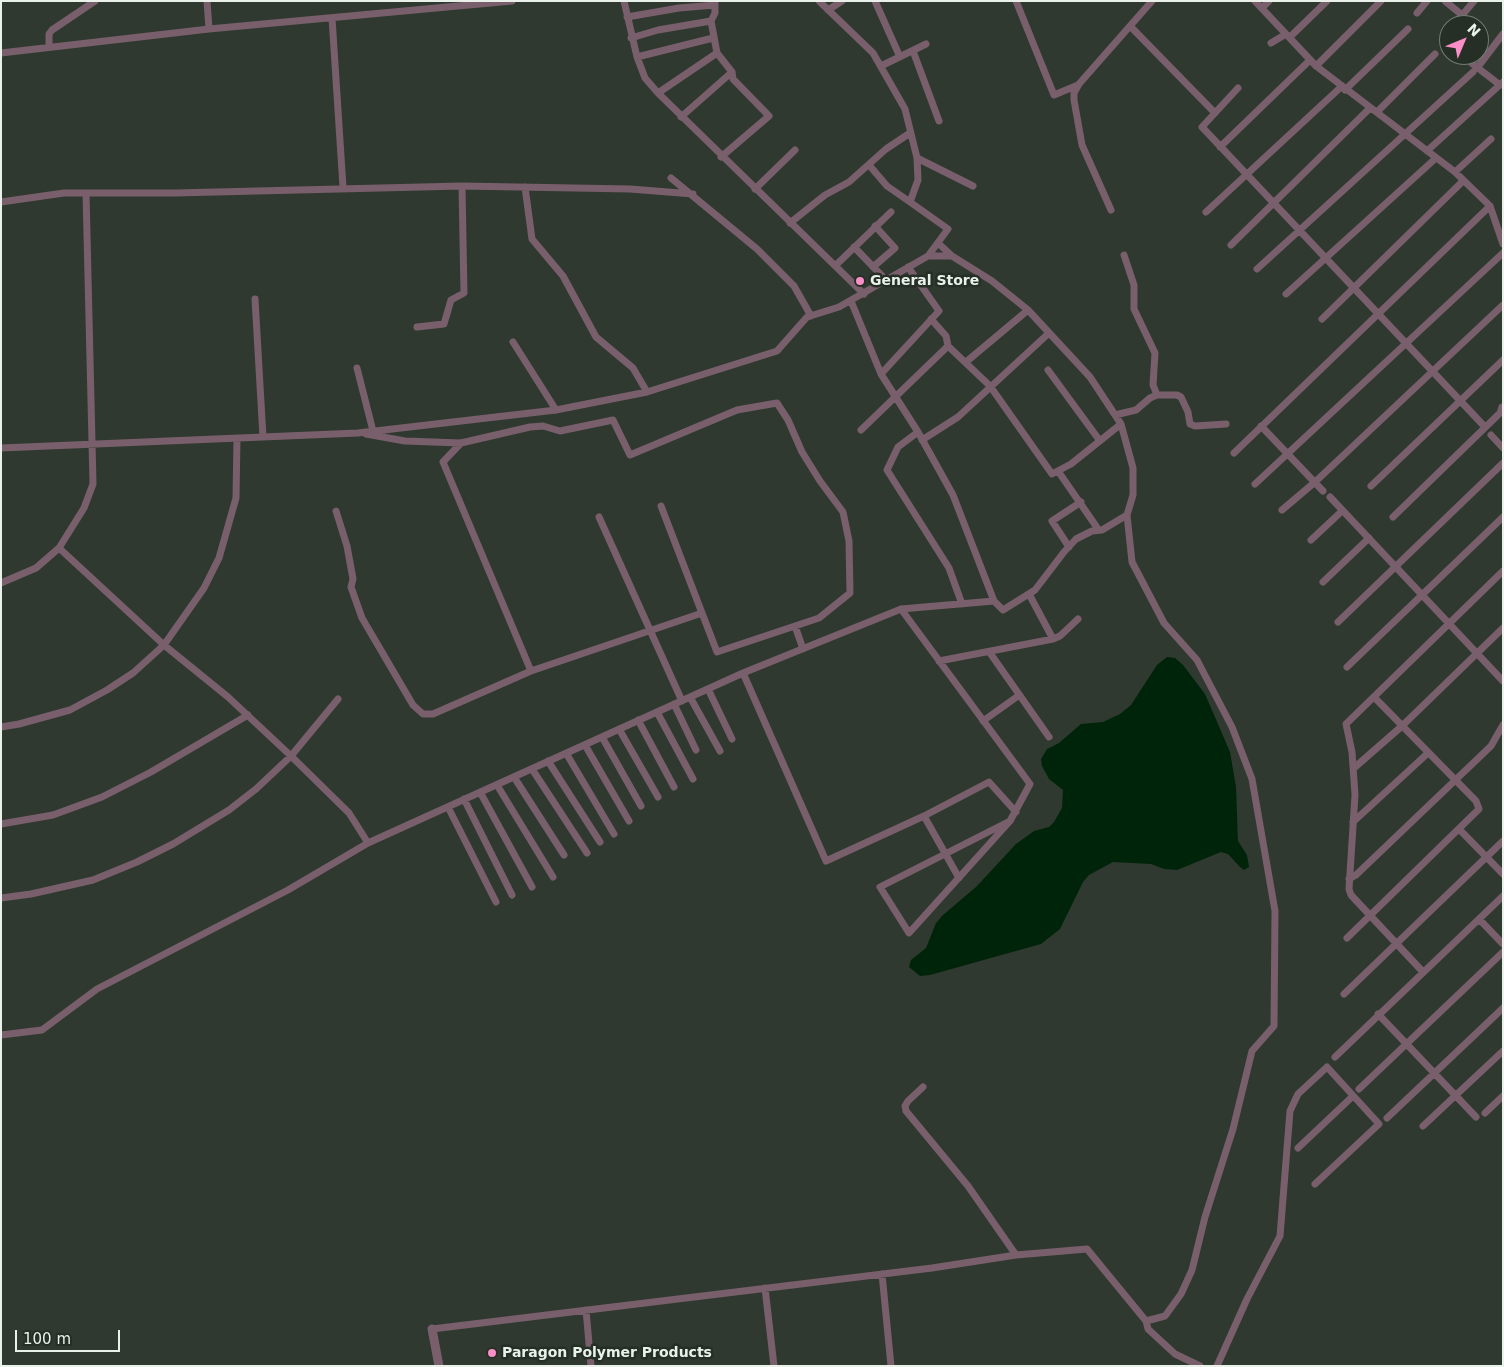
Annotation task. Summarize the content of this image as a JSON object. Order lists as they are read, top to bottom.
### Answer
{
  "places": ["General Store", "Paragon Polymer Products"],
  "scale_bar": "100 m",
  "north": "top right"
}
